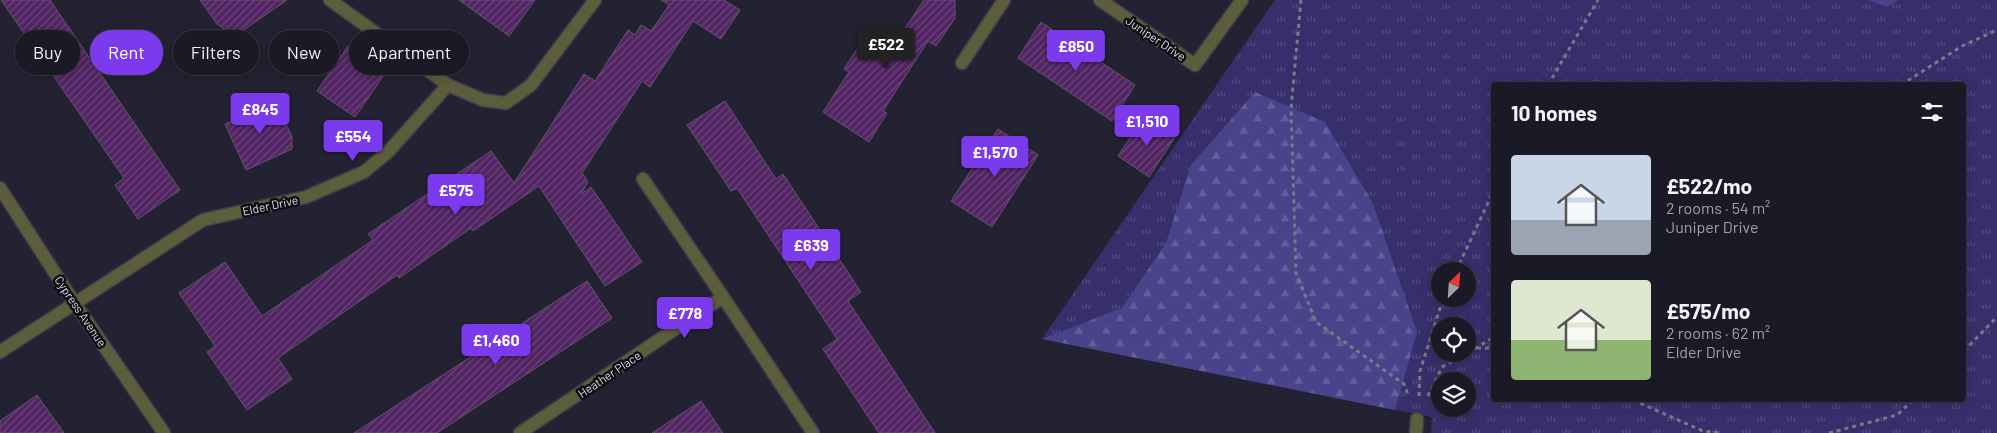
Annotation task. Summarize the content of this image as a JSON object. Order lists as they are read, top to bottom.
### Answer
{
  "streets": {
    "street": [
      "Juniper Drive",
      "Elder Drive",
      "Cypress Avenue",
      "Heather Place"
    ]
  },
  "crossings": [
    ["Elder Drive", "Cypress Avenue"]
  ],
  "north": "top right",
  "page": {
    "price": [
      "£522",
      "£850",
      "£845",
      "£1,510",
      "£554",
      "£1,570",
      "£575",
      "£639",
      "£778",
      "£1,460"
    ],
    "chip": [
      "Buy",
      "Rent",
      "Filters",
      "New",
      "Apartment"
    ],
    "heading": "10 homes",
    "list": [
      {
        "name": "£522/mo",
        "note": "2 rooms · 54 m² · Juniper Drive"
      },
      {
        "name": "£575/mo",
        "note": "2 rooms · 62 m² · Elder Drive"
      }
    ]
  }
}
